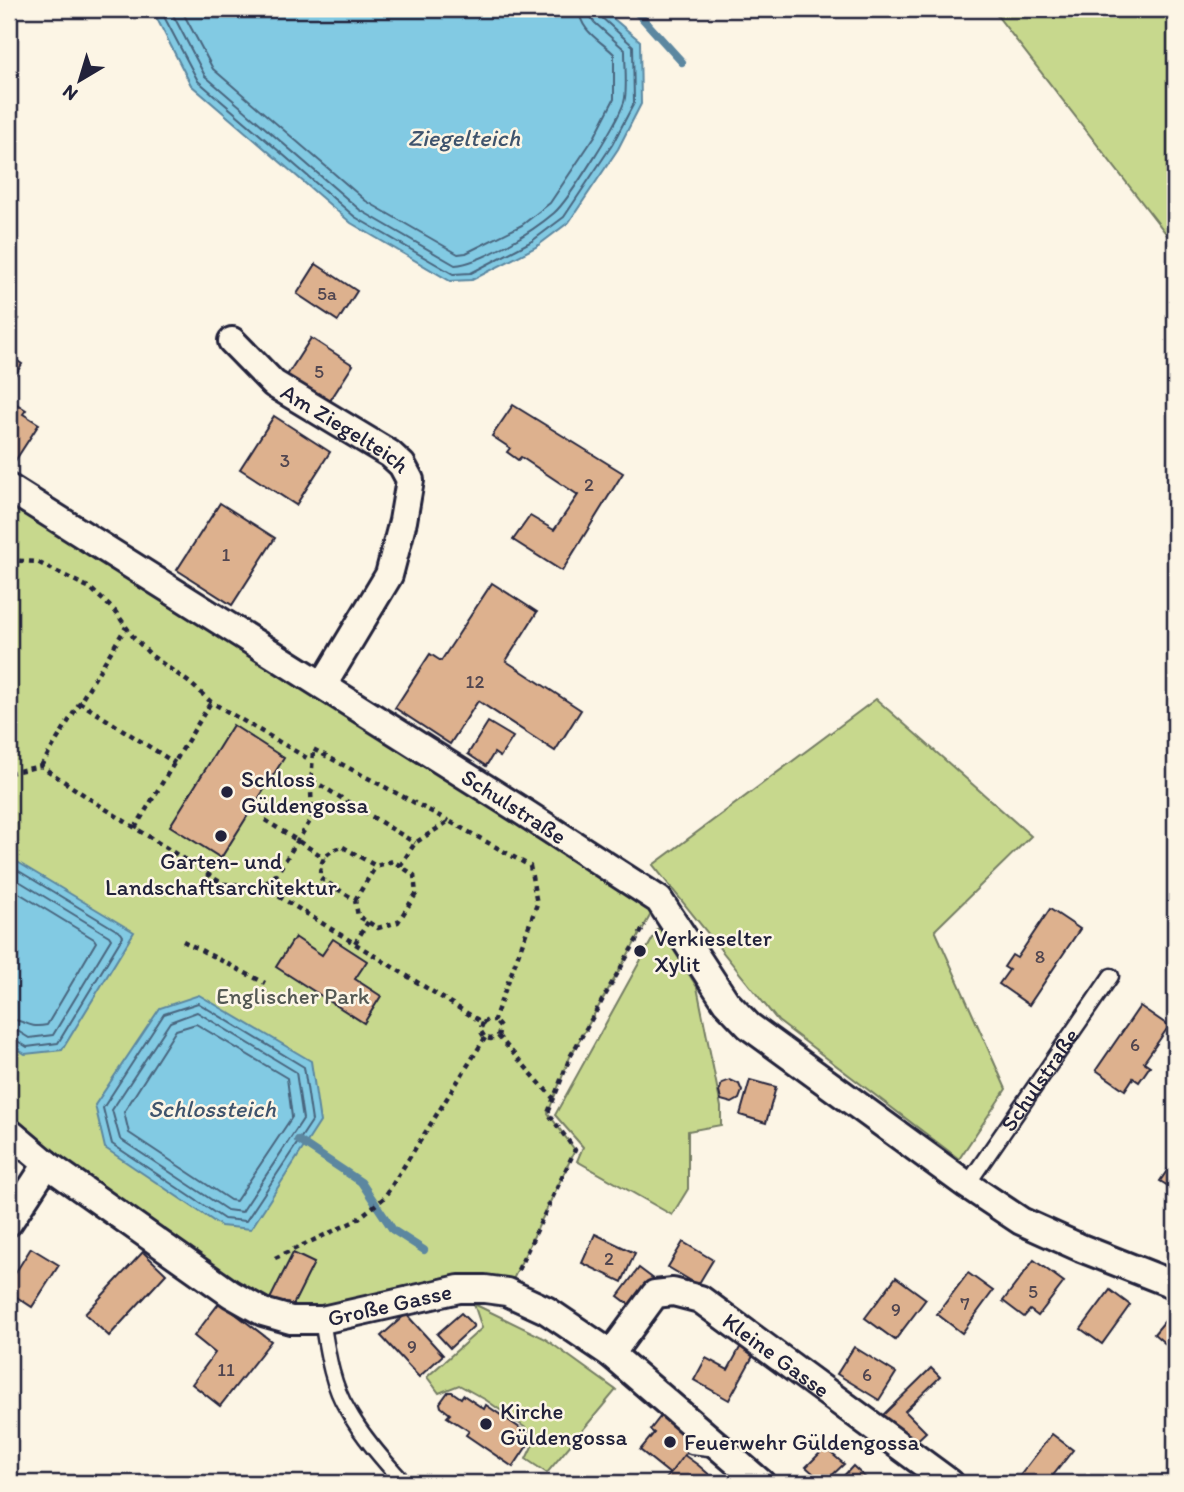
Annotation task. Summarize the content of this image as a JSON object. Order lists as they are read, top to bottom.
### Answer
{
  "streets": {
    "street": [
      "Am Ziegelteich",
      "Schulstraße",
      "Große Gasse",
      "Kleine Gasse"
    ]
  },
  "crossings": [
    ["Am Ziegelteich", "Schulstraße"],
    ["Große Gasse", "Kleine Gasse"]
  ],
  "water": ["Ziegelteich", "Schlossteich"],
  "parks": ["Englischer Park"],
  "places": [
    "Schloss Güldengossa",
    "Garten- und Landschaftsarchitektur",
    "Verkieselter Xylit",
    "Kirche Güldengossa",
    "Feuerwehr Güldengossa"
  ],
  "house_numbers": [
    "5a",
    "5",
    "3",
    "2",
    "1",
    "12",
    "8",
    "6",
    "2",
    "5",
    "7",
    "9",
    "9",
    "11",
    "6"
  ],
  "north": "bottom left"
}
